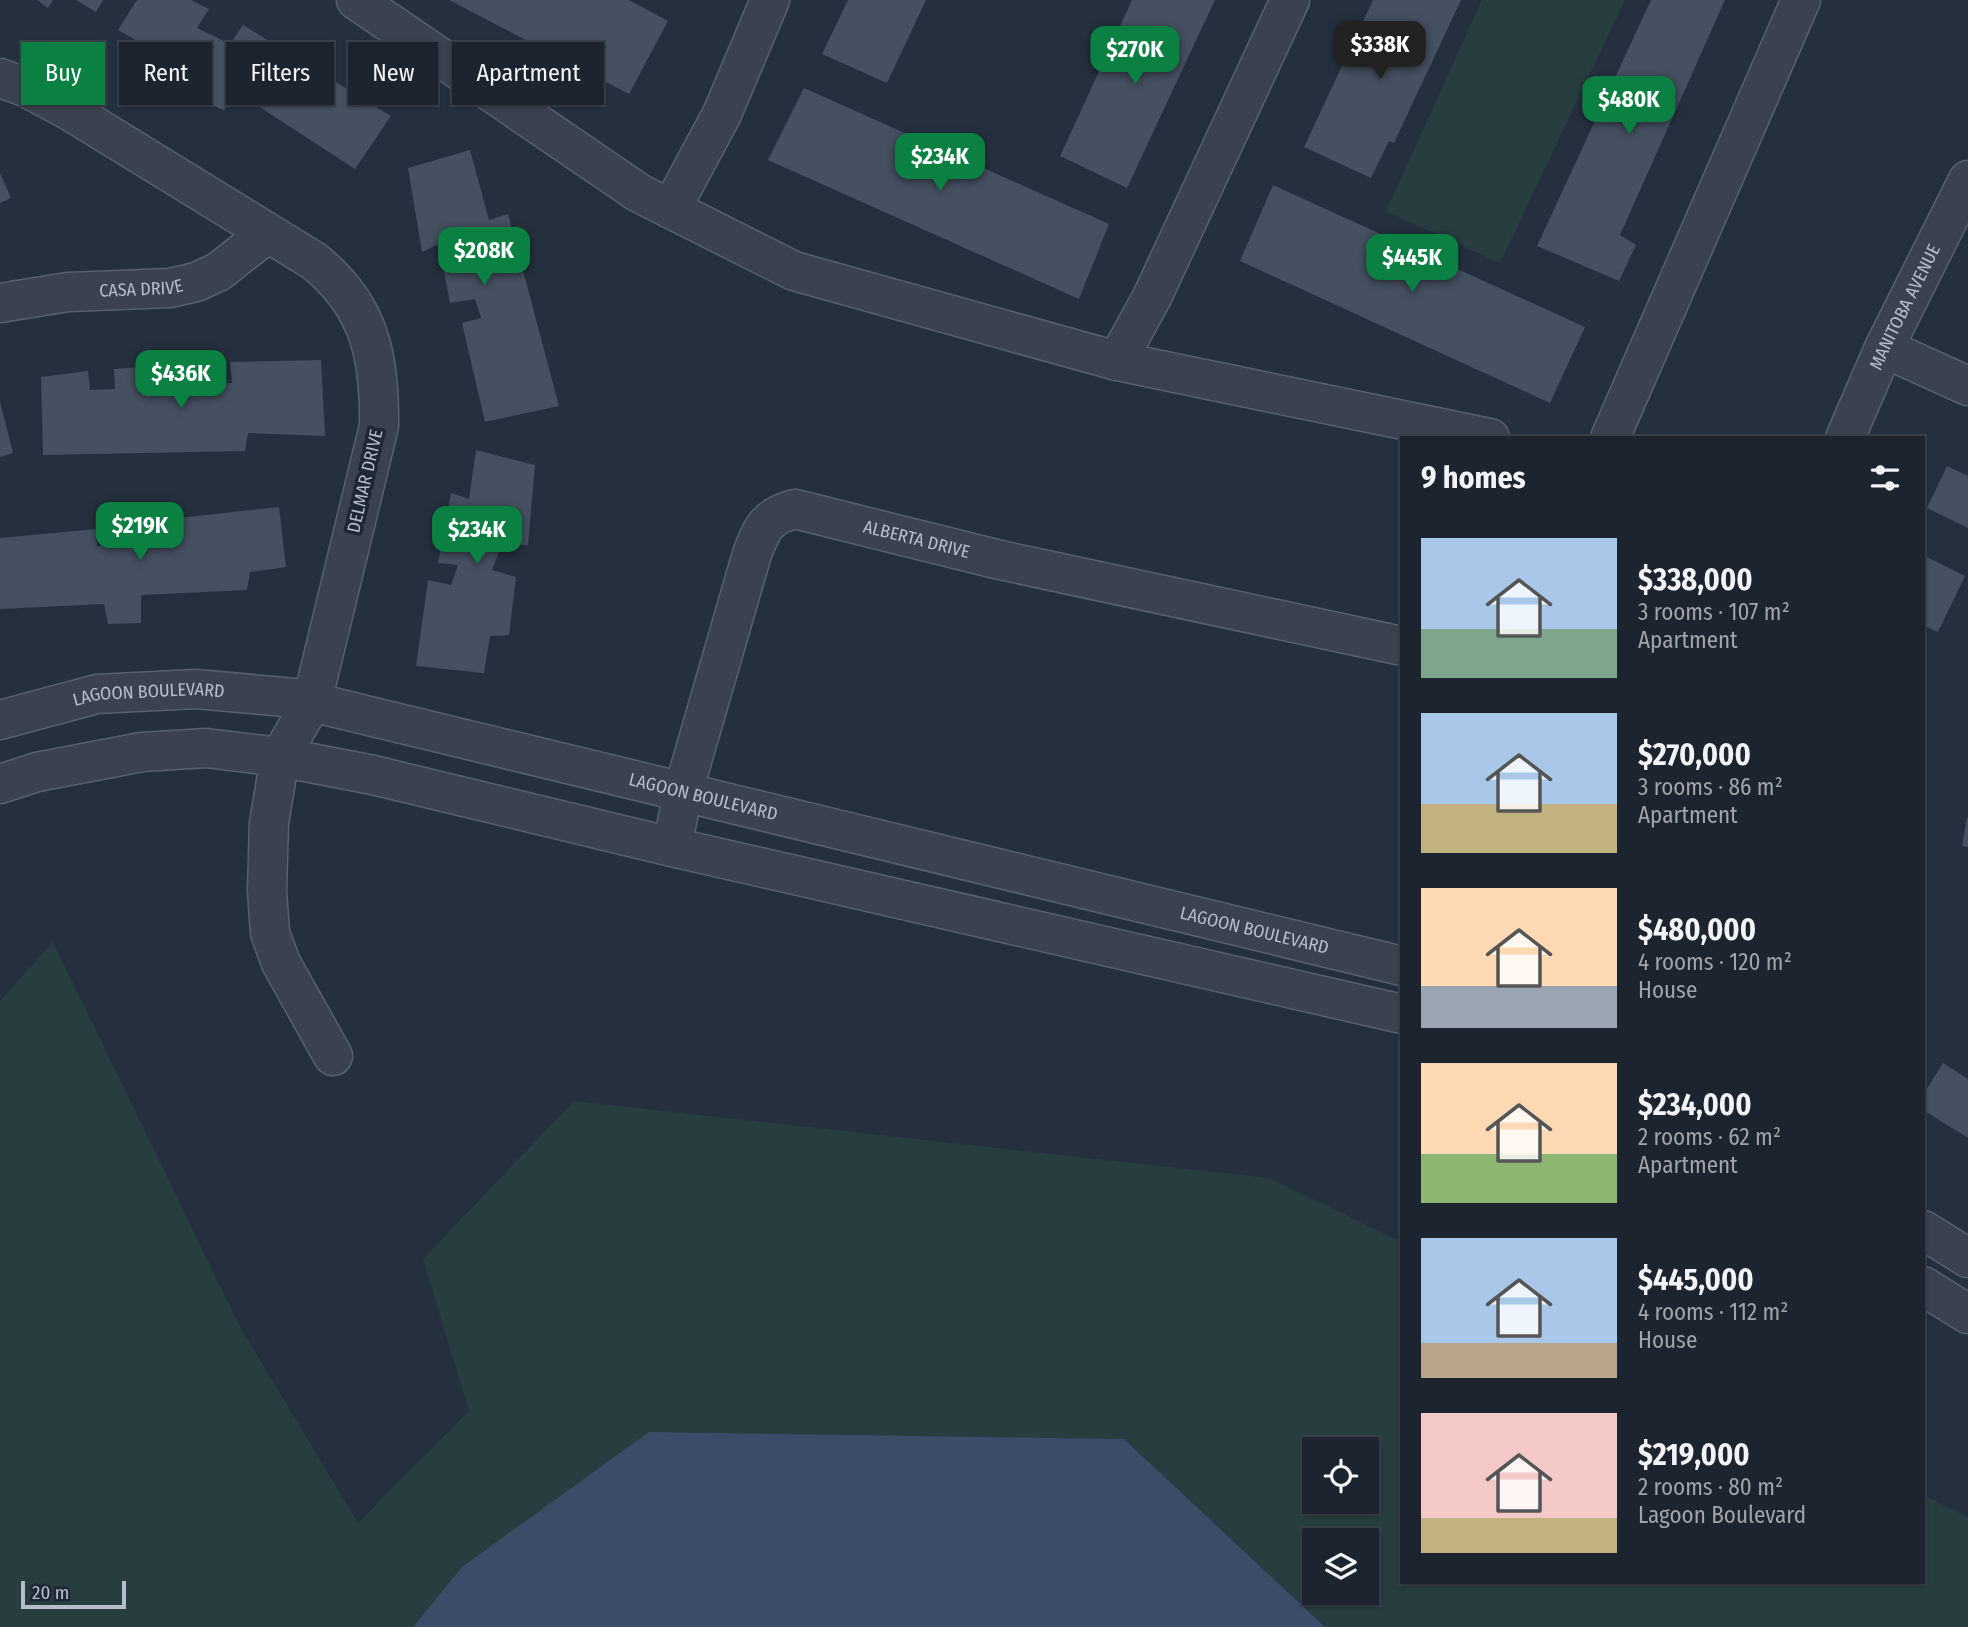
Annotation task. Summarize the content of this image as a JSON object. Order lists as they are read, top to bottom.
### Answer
{
  "streets": {
    "street": [
      "CASA DRIVE",
      "MANITOBA AVENUE",
      "DELMAR DRIVE",
      "ALBERTA DRIVE",
      "LAGOON BOULEVARD"
    ]
  },
  "crossings": [
    ["CASA DRIVE", "DELMAR DRIVE"],
    ["DELMAR DRIVE", "LAGOON BOULEVARD"],
    ["ALBERTA DRIVE", "LAGOON BOULEVARD"]
  ],
  "scale_bar": "20 m",
  "page": {
    "price": [
      "$338K",
      "$270K",
      "$480K",
      "$234K",
      "$208K",
      "$445K",
      "$436K",
      "$219K",
      "$234K"
    ],
    "chip": [
      "Buy",
      "Rent",
      "Filters",
      "New",
      "Apartment"
    ],
    "heading": "9 homes",
    "list": [
      {
        "name": "$338,000",
        "note": "3 rooms · 107 m² · Apartment"
      },
      {
        "name": "$270,000",
        "note": "3 rooms · 86 m² · Apartment"
      },
      {
        "name": "$480,000",
        "note": "4 rooms · 120 m² · House"
      },
      {
        "name": "$234,000",
        "note": "2 rooms · 62 m² · Apartment"
      },
      {
        "name": "$445,000",
        "note": "4 rooms · 112 m² · House"
      },
      {
        "name": "$219,000",
        "note": "2 rooms · 80 m² · Lagoon Boulevard"
      }
    ],
    "scale": "20 m"
  }
}
